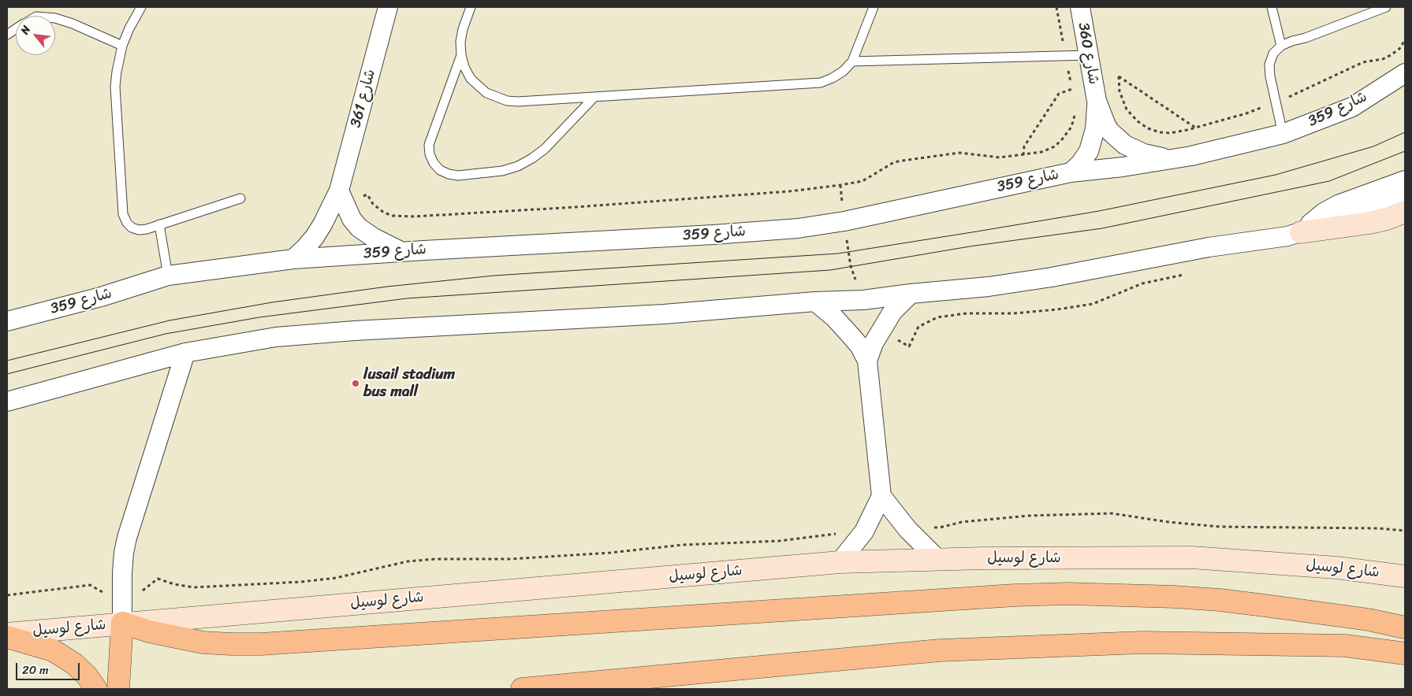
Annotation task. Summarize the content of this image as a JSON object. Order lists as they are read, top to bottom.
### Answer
{
  "streets": {
    "street": [
      "شارع 360",
      "شارع 361",
      "شارع 359",
      "شارع لوسيل"
    ]
  },
  "crossings": [
    ["شارع 360", "شارع 359"],
    ["شارع 361", "شارع 359"]
  ],
  "places": ["lusail stadium bus mall"],
  "scale_bar": "20 m",
  "north": "top left"
}
